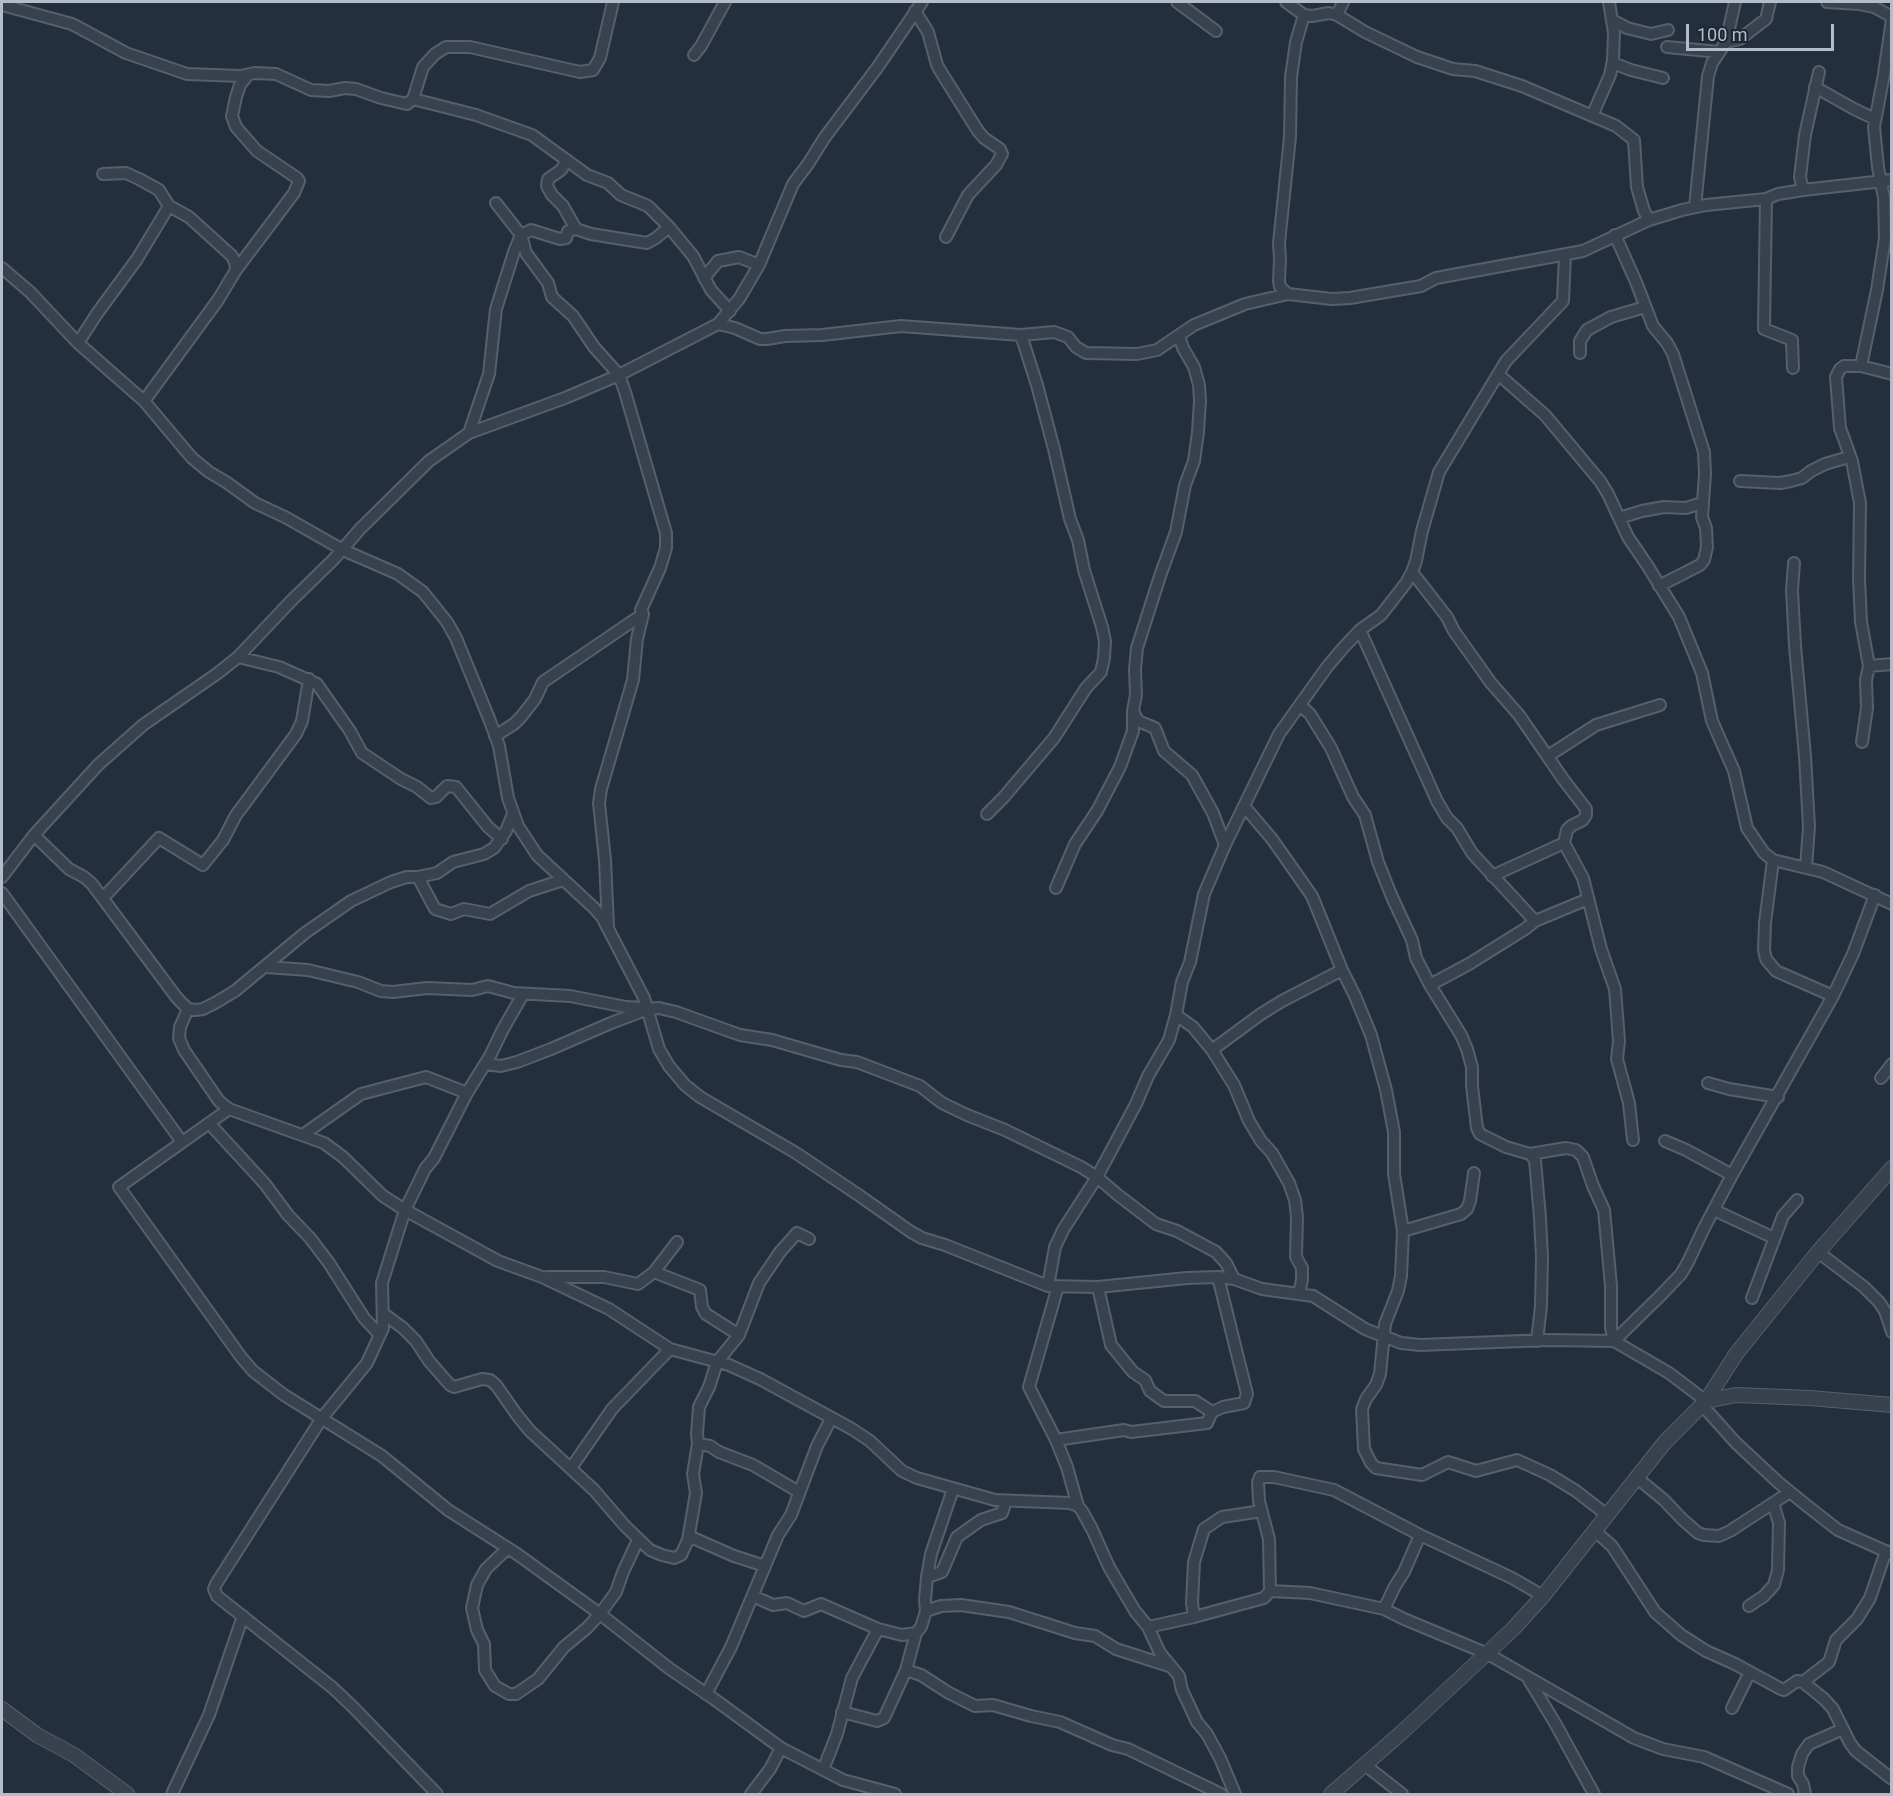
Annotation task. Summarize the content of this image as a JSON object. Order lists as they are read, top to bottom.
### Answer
{
  "scale_bar": "100 m"
}
